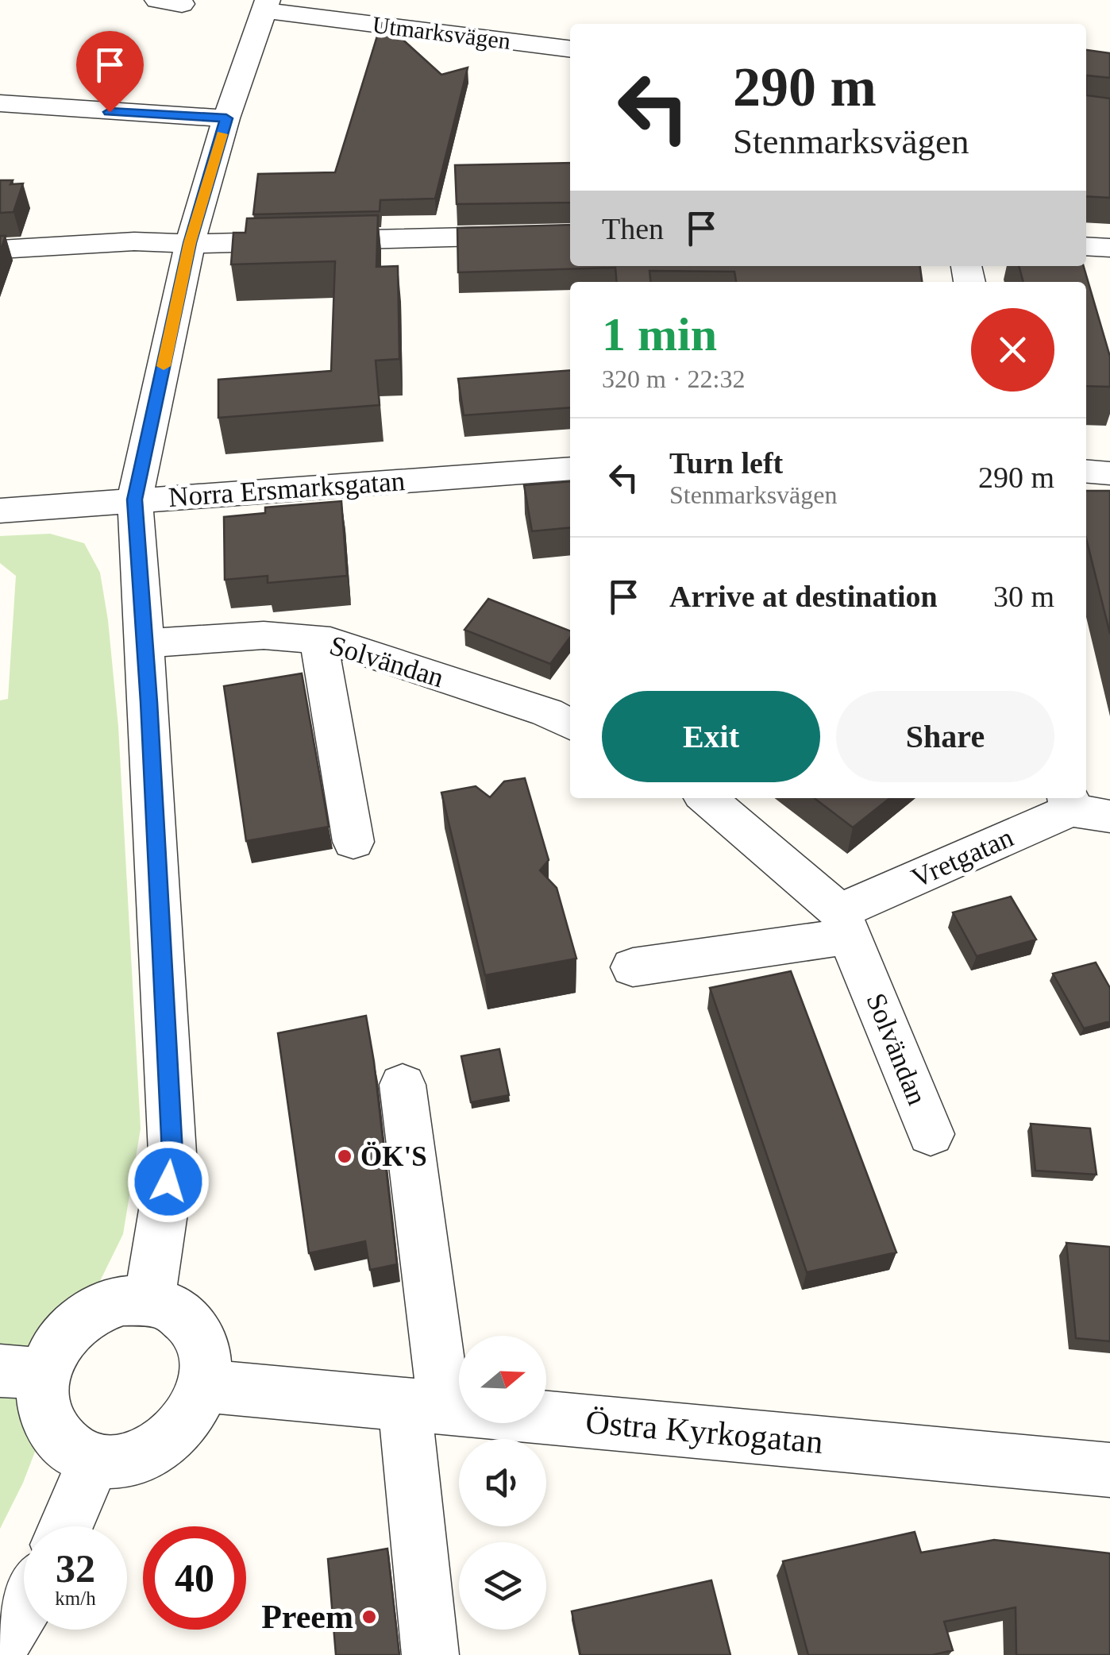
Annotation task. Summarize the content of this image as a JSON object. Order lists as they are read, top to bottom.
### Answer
{
  "streets": {
    "street": [
      "Utmarksvägen",
      "Norra Ersmarksgatan",
      "Solvändan",
      "Vretgatan",
      "Östra Kyrkogatan"
    ]
  },
  "crossings": [
    ["Solvändan", "Vretgatan"]
  ],
  "places": ["ÖK'S", "Preem"],
  "north": "right",
  "page": {
    "turn": ["290 m", "Stenmarksvägen"],
    "then": "Then",
    "heading": ["1 min", "320 m · 22:32"],
    "list": [
      {
        "name": "Turn left",
        "note": "Stenmarksvägen",
        "value": "290 m"
      },
      {
        "name": "Arrive at destination",
        "value": "30 m"
      }
    ],
    "buttons": ["Exit", "Share"],
    "speed": "32 km/h",
    "limit": "40"
  }
}
